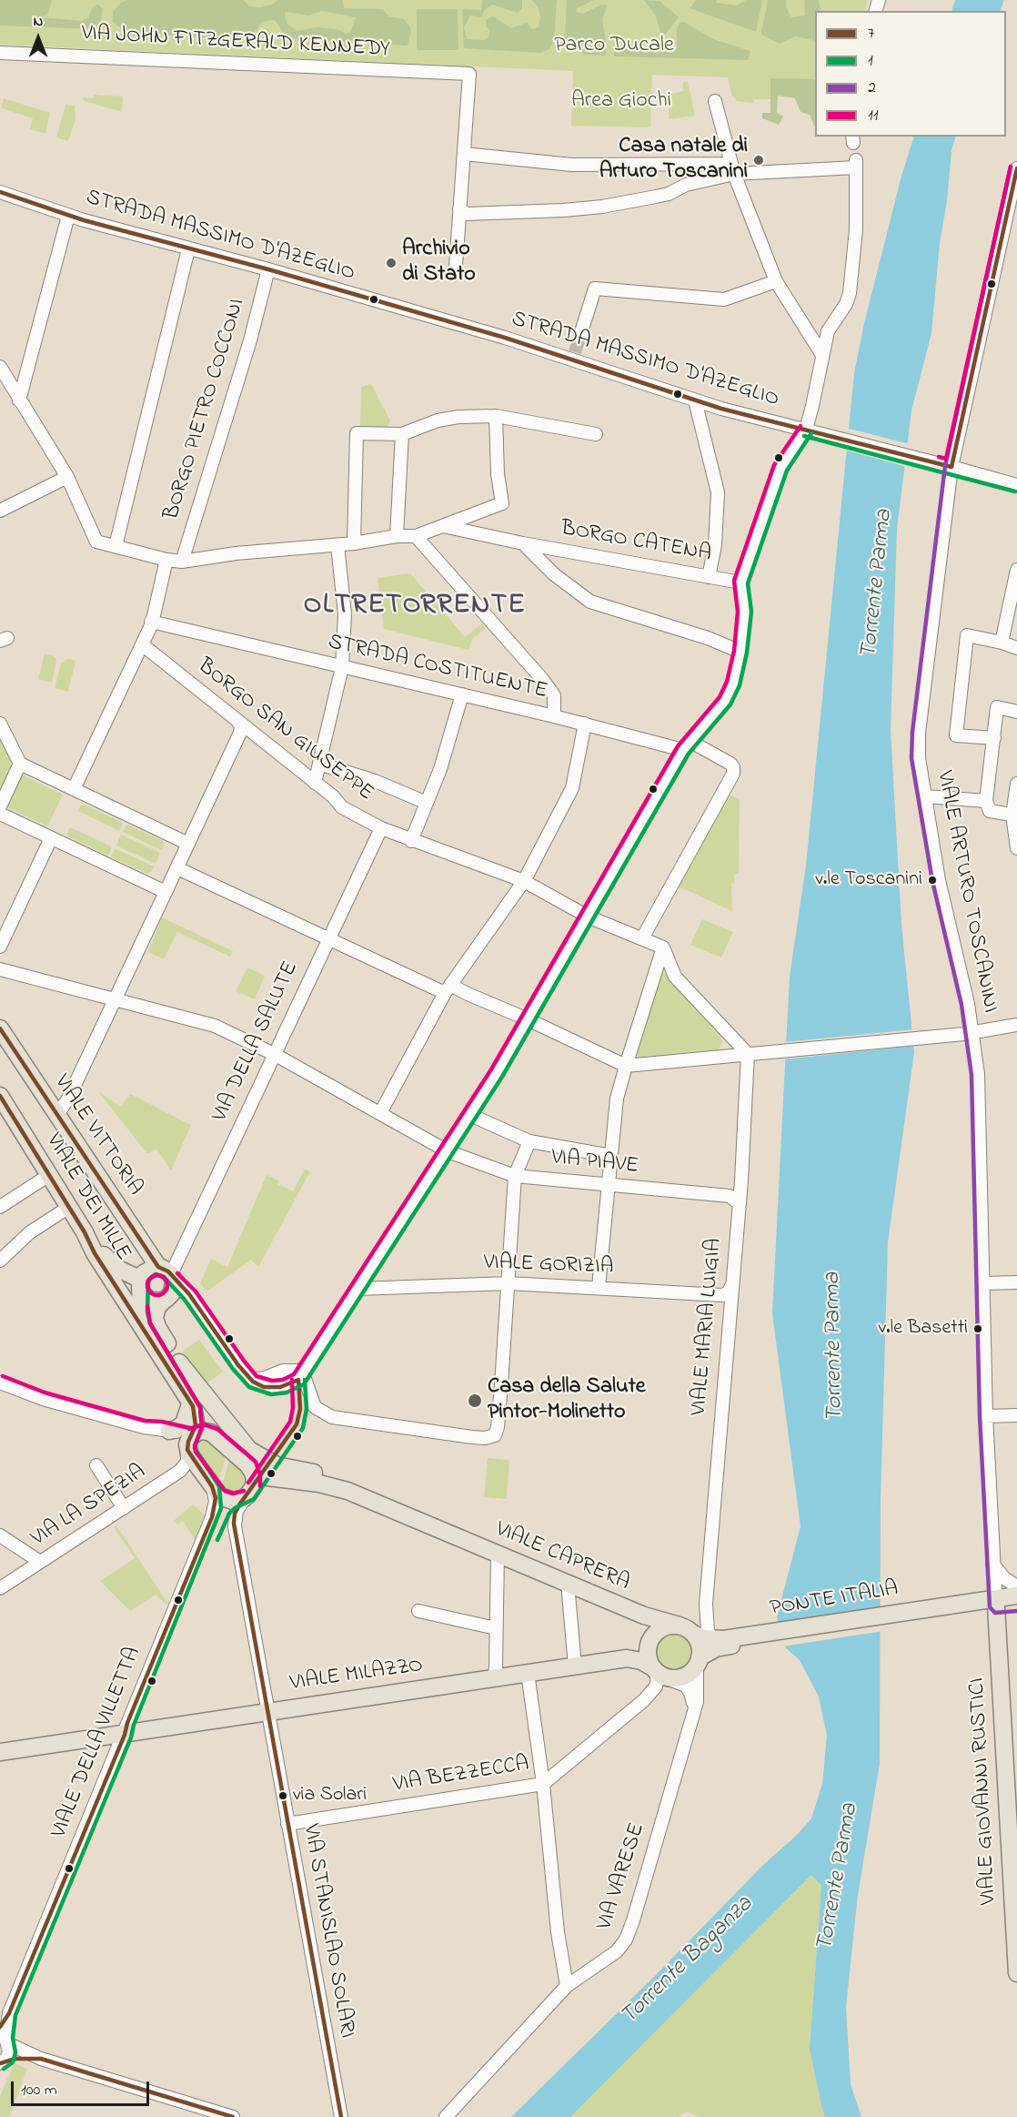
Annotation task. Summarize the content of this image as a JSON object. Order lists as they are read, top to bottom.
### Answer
{
  "streets": {
    "main road": [
      "VIALE VITTORIA",
      "VIALE DEI MILLE",
      "VIALE CAPRERA",
      "PONTE ITALIA",
      "VIALE MILAZZO",
      "VIALE GIOVANNI RUSTICI"
    ],
    "street": [
      "VIA JOHN FITZGERALD KENNEDY",
      "STRADA MASSIMO D'AZEGLIO",
      "BORGO PIETRO COCCONI",
      "BORGO CATENA",
      "STRADA COSTITUENTE",
      "BORGO SAN GIUSEPPE",
      "VIALE ARTURO TOSCANINI",
      "VIA DELLA SALUTE",
      "VIA PIAVE",
      "VIALE GORIZIA",
      "VIALE MARIA LUIGIA",
      "VIA LA SPEZIA",
      "VIALE DELLA VILLETTA",
      "VIA BEZZECCA",
      "VIA VARESE",
      "VIA STANISLAO SOLARI"
    ]
  },
  "crossings": [
    ["STRADA MASSIMO D'AZEGLIO", "BORGO PIETRO COCCONI"],
    ["STRADA MASSIMO D'AZEGLIO", "VIALE ARTURO TOSCANINI"],
    ["STRADA COSTITUENTE", "BORGO SAN GIUSEPPE"],
    ["BORGO SAN GIUSEPPE", "VIA DELLA SALUTE"],
    ["VIALE ARTURO TOSCANINI", "PONTE ITALIA"],
    ["VIALE ARTURO TOSCANINI", "VIALE GIOVANNI RUSTICI"],
    ["VIA DELLA SALUTE", "VIALE VITTORIA"],
    ["VIA DELLA SALUTE", "VIA PIAVE"],
    ["VIA PIAVE", "VIALE MARIA LUIGIA"],
    ["VIALE DEI MILLE", "VIA LA SPEZIA"],
    ["VIALE GORIZIA", "VIALE MARIA LUIGIA"],
    ["VIALE MARIA LUIGIA", "VIALE CAPRERA"],
    ["VIALE MARIA LUIGIA", "PONTE ITALIA"],
    ["VIALE MARIA LUIGIA", "VIALE MILAZZO"],
    ["VIALE MARIA LUIGIA", "VIA BEZZECCA"],
    ["VIALE MARIA LUIGIA", "VIA VARESE"],
    ["VIALE CAPRERA", "PONTE ITALIA"],
    ["VIALE CAPRERA", "VIALE MILAZZO"],
    ["VIALE CAPRERA", "VIA BEZZECCA"],
    ["VIALE CAPRERA", "VIA VARESE"],
    ["PONTE ITALIA", "VIALE MILAZZO"],
    ["PONTE ITALIA", "VIA BEZZECCA"],
    ["PONTE ITALIA", "VIALE GIOVANNI RUSTICI"],
    ["PONTE ITALIA", "VIA VARESE"],
    ["VIALE MILAZZO", "VIALE DELLA VILLETTA"],
    ["VIALE MILAZZO", "VIA BEZZECCA"],
    ["VIALE MILAZZO", "VIA VARESE"],
    ["VIALE MILAZZO", "VIA STANISLAO SOLARI"],
    ["VIA BEZZECCA", "VIA VARESE"],
    ["VIA BEZZECCA", "VIA STANISLAO SOLARI"]
  ],
  "districts": ["OLTRETORRENTE"],
  "water": ["Torrente Parma", "Torrente Baganza"],
  "parks": ["Parco Ducale", "Area Giochi"],
  "places": [
    "Casa natale di Arturo Toscanini",
    "Archivio di Stato",
    "v.le Toscanini",
    "v.le Basetti",
    "Casa della Salute Pintor-Molinetto",
    "via Solari"
  ],
  "lines": [
    "transit line 2",
    "transit line 11",
    "transit line 7",
    "transit line 1"
  ],
  "legend": [
    "7",
    "1",
    "2",
    "11"
  ],
  "scale_bar": "100 m",
  "north": "top"
}
